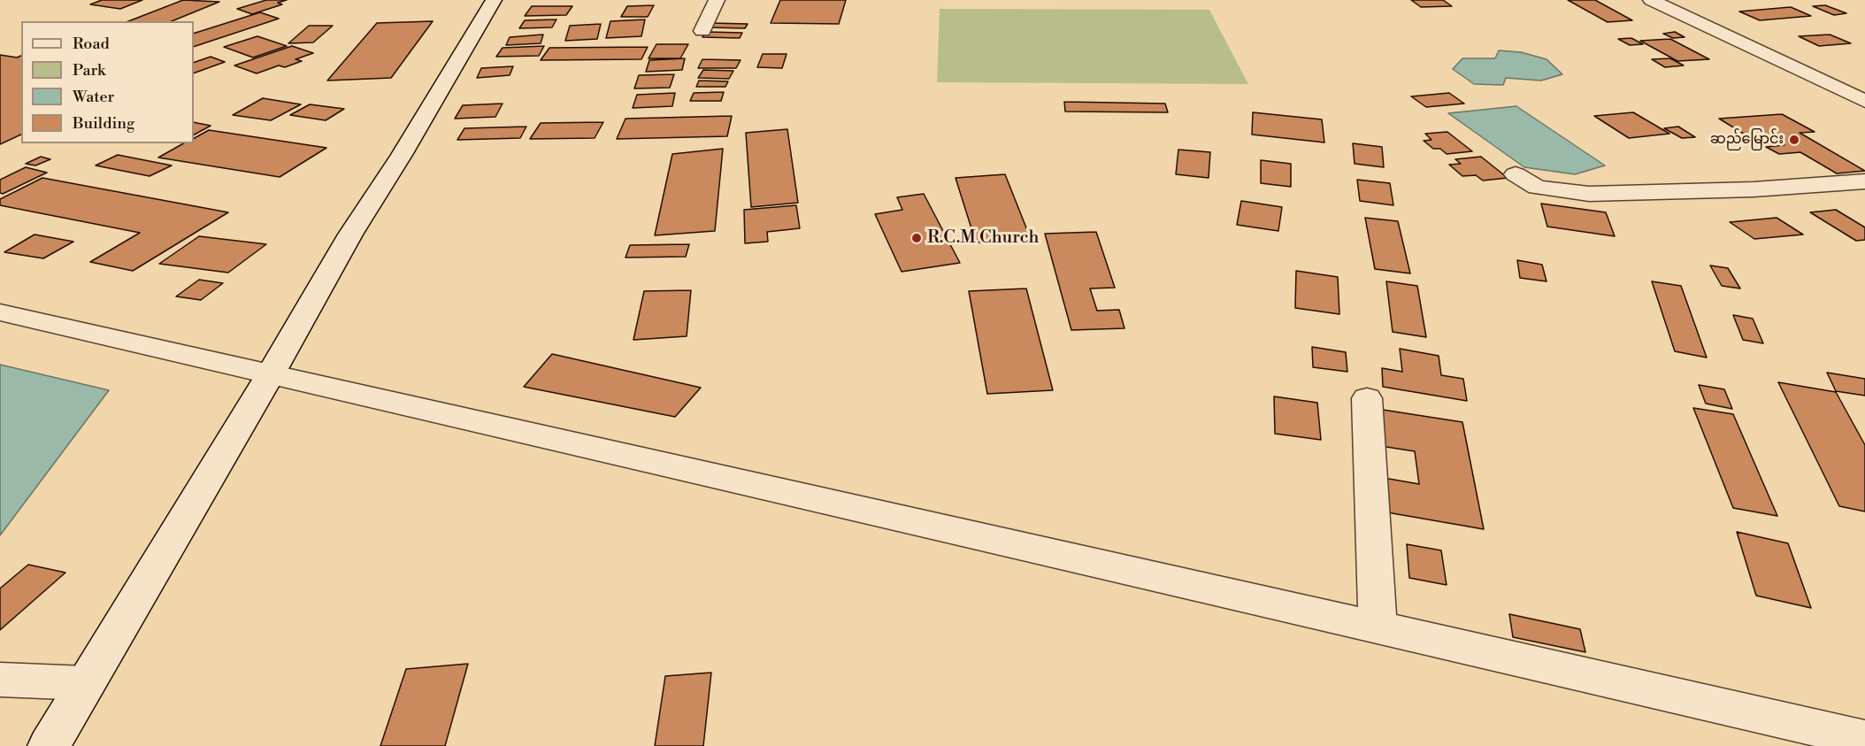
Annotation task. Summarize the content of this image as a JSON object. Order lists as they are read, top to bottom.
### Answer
{
  "places": ["ဆည်မြောင်း", "R.C.M Church"],
  "legend": [
    "Road",
    "Park",
    "Water",
    "Building"
  ]
}
